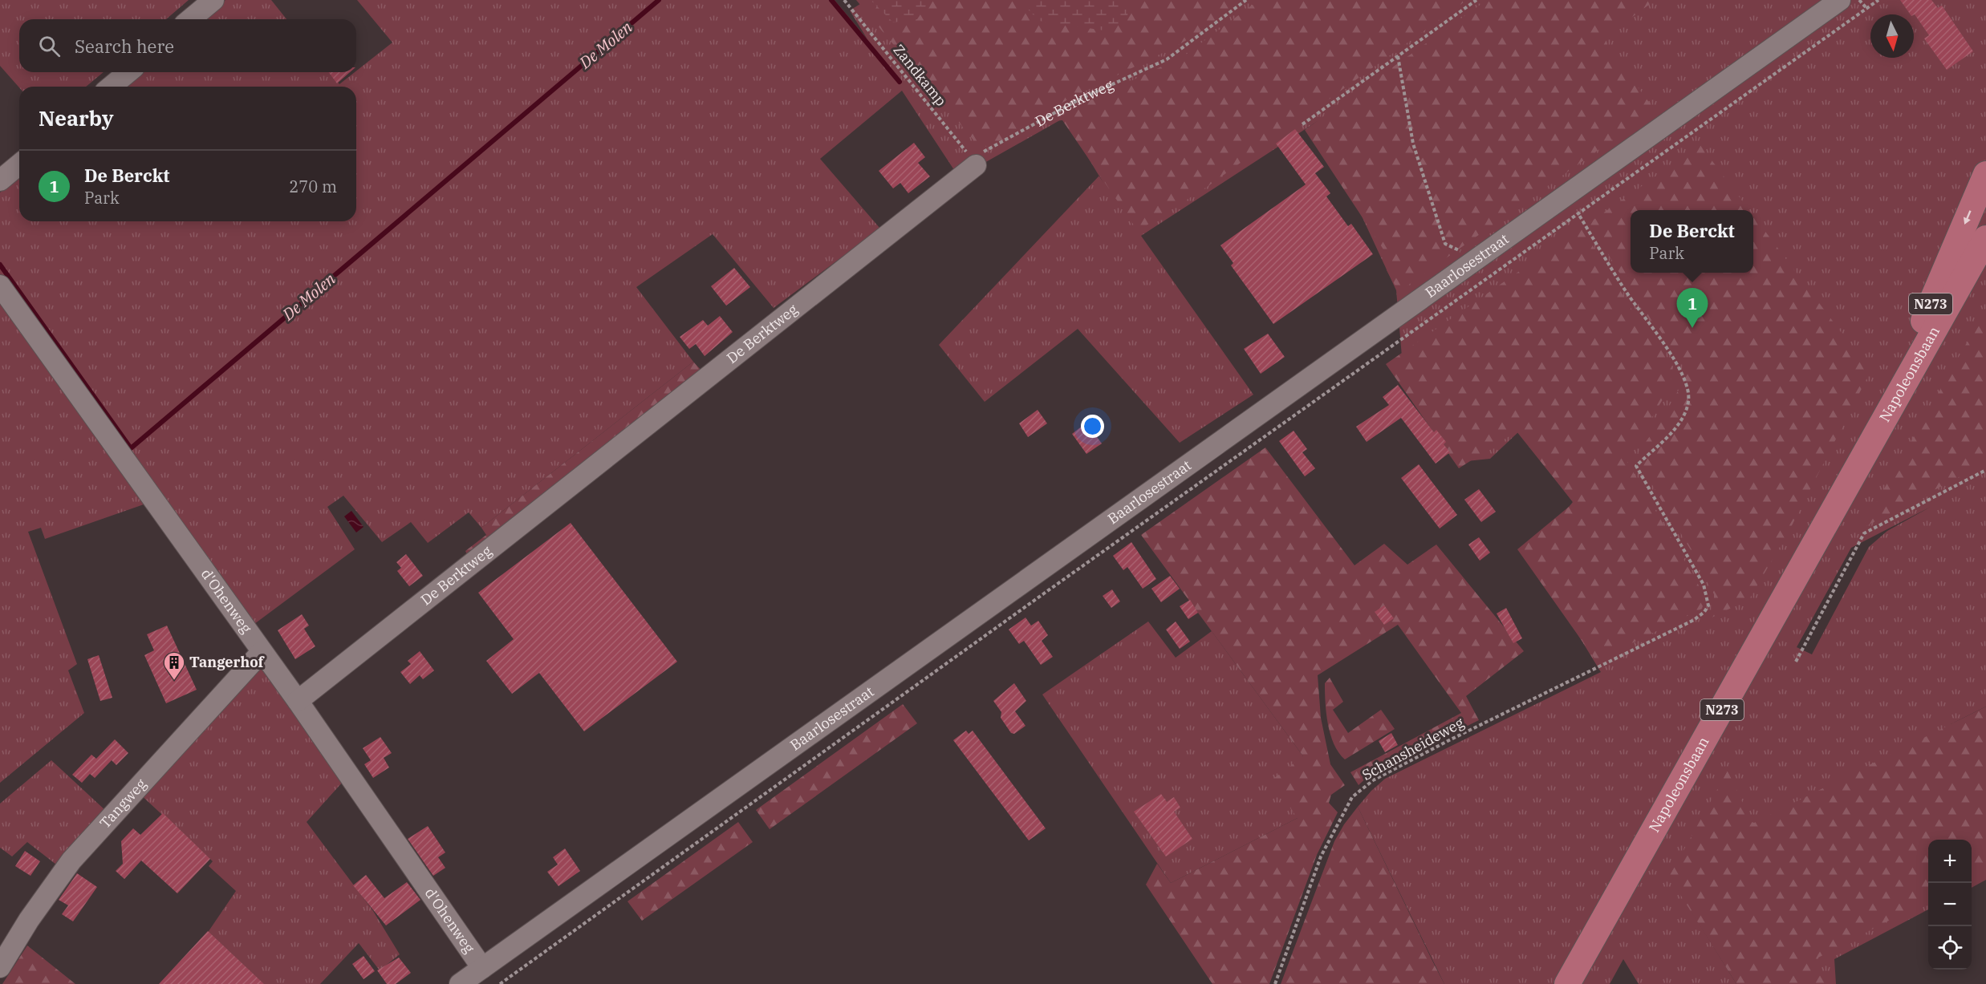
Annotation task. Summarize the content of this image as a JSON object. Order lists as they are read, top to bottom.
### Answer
{
  "streets": {
    "main road": ["N273", "Napoleonsbaan"],
    "street": [
      "De Berktweg",
      "Baarlosestraat",
      "d'Ohenweg",
      "Tangweg"
    ],
    "path": ["Zandkamp", "Schansheideweg"]
  },
  "crossings": [
    ["Zandkamp", "De Berktweg"],
    ["De Berktweg", "d'Ohenweg"],
    ["Baarlosestraat", "d'Ohenweg"],
    ["d'Ohenweg", "Tangweg"]
  ],
  "water": ["De Molen"],
  "places": {
    "building": ["Tangerhof"]
  },
  "north": "bottom",
  "page": {
    "search": "Search here",
    "heading": "Nearby",
    "list": [
      {
        "mark": "1",
        "name": "De Berckt",
        "note": "Park",
        "value": "270 m"
      }
    ],
    "popup": ["De Berckt", "Park"],
    "pins": "1",
    "map_buttons": ["+", "−"]
  }
}
